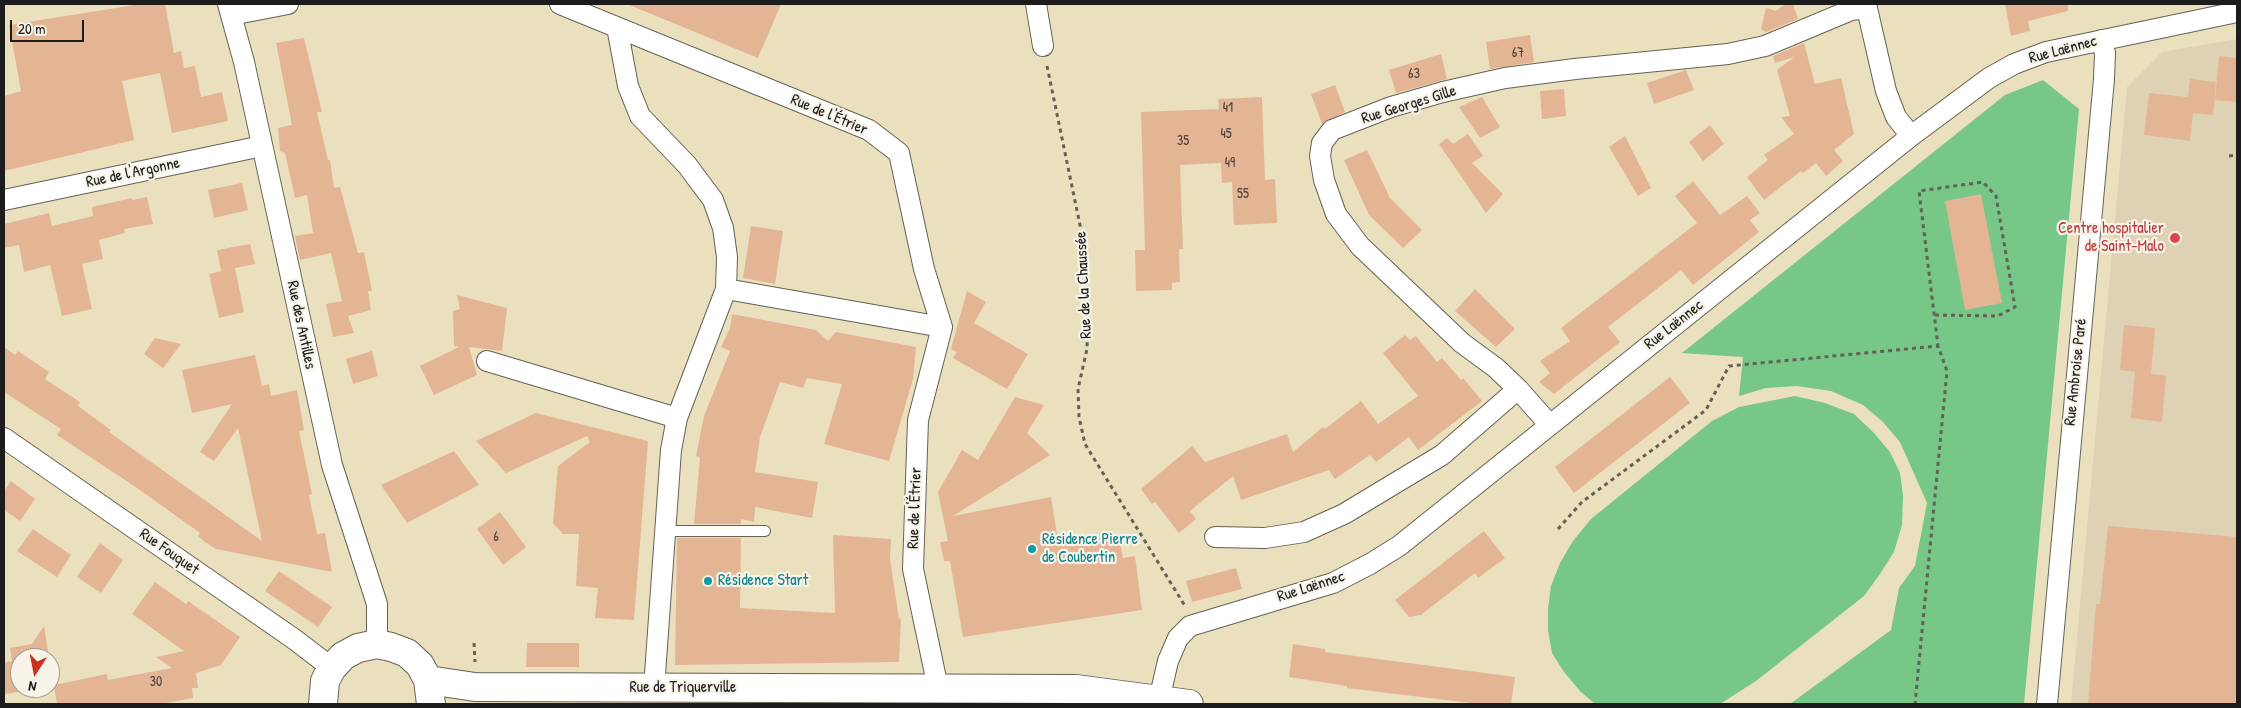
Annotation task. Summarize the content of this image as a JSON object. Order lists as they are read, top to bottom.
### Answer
{
  "streets": {
    "main road": ["Rue de Triquerville"],
    "street": [
      "Rue Laënnec",
      "Rue Georges Gille",
      "Rue de l'Étrier",
      "Rue de l'Argonne",
      "Rue des Antilles",
      "Rue Ambroise Paré",
      "Rue Fouquet"
    ],
    "path": ["Rue de la Chaussée"]
  },
  "crossings": [
    ["Rue Laënnec", "Rue Georges Gille"],
    ["Rue Laënnec", "Rue Ambroise Paré"],
    ["Rue Laënnec", "Rue de Triquerville"],
    ["Rue de l'Étrier", "Rue de Triquerville"],
    ["Rue de l'Argonne", "Rue des Antilles"]
  ],
  "places": ["Centre hospitalier de Saint-Malo", "Résidence Pierre de Coubertin", "Résidence Start"],
  "house_numbers": [
    "67",
    "63",
    "41",
    "45",
    "35",
    "49",
    "55",
    "6",
    "30"
  ],
  "scale_bar": "20 m",
  "north": "bottom"
}
